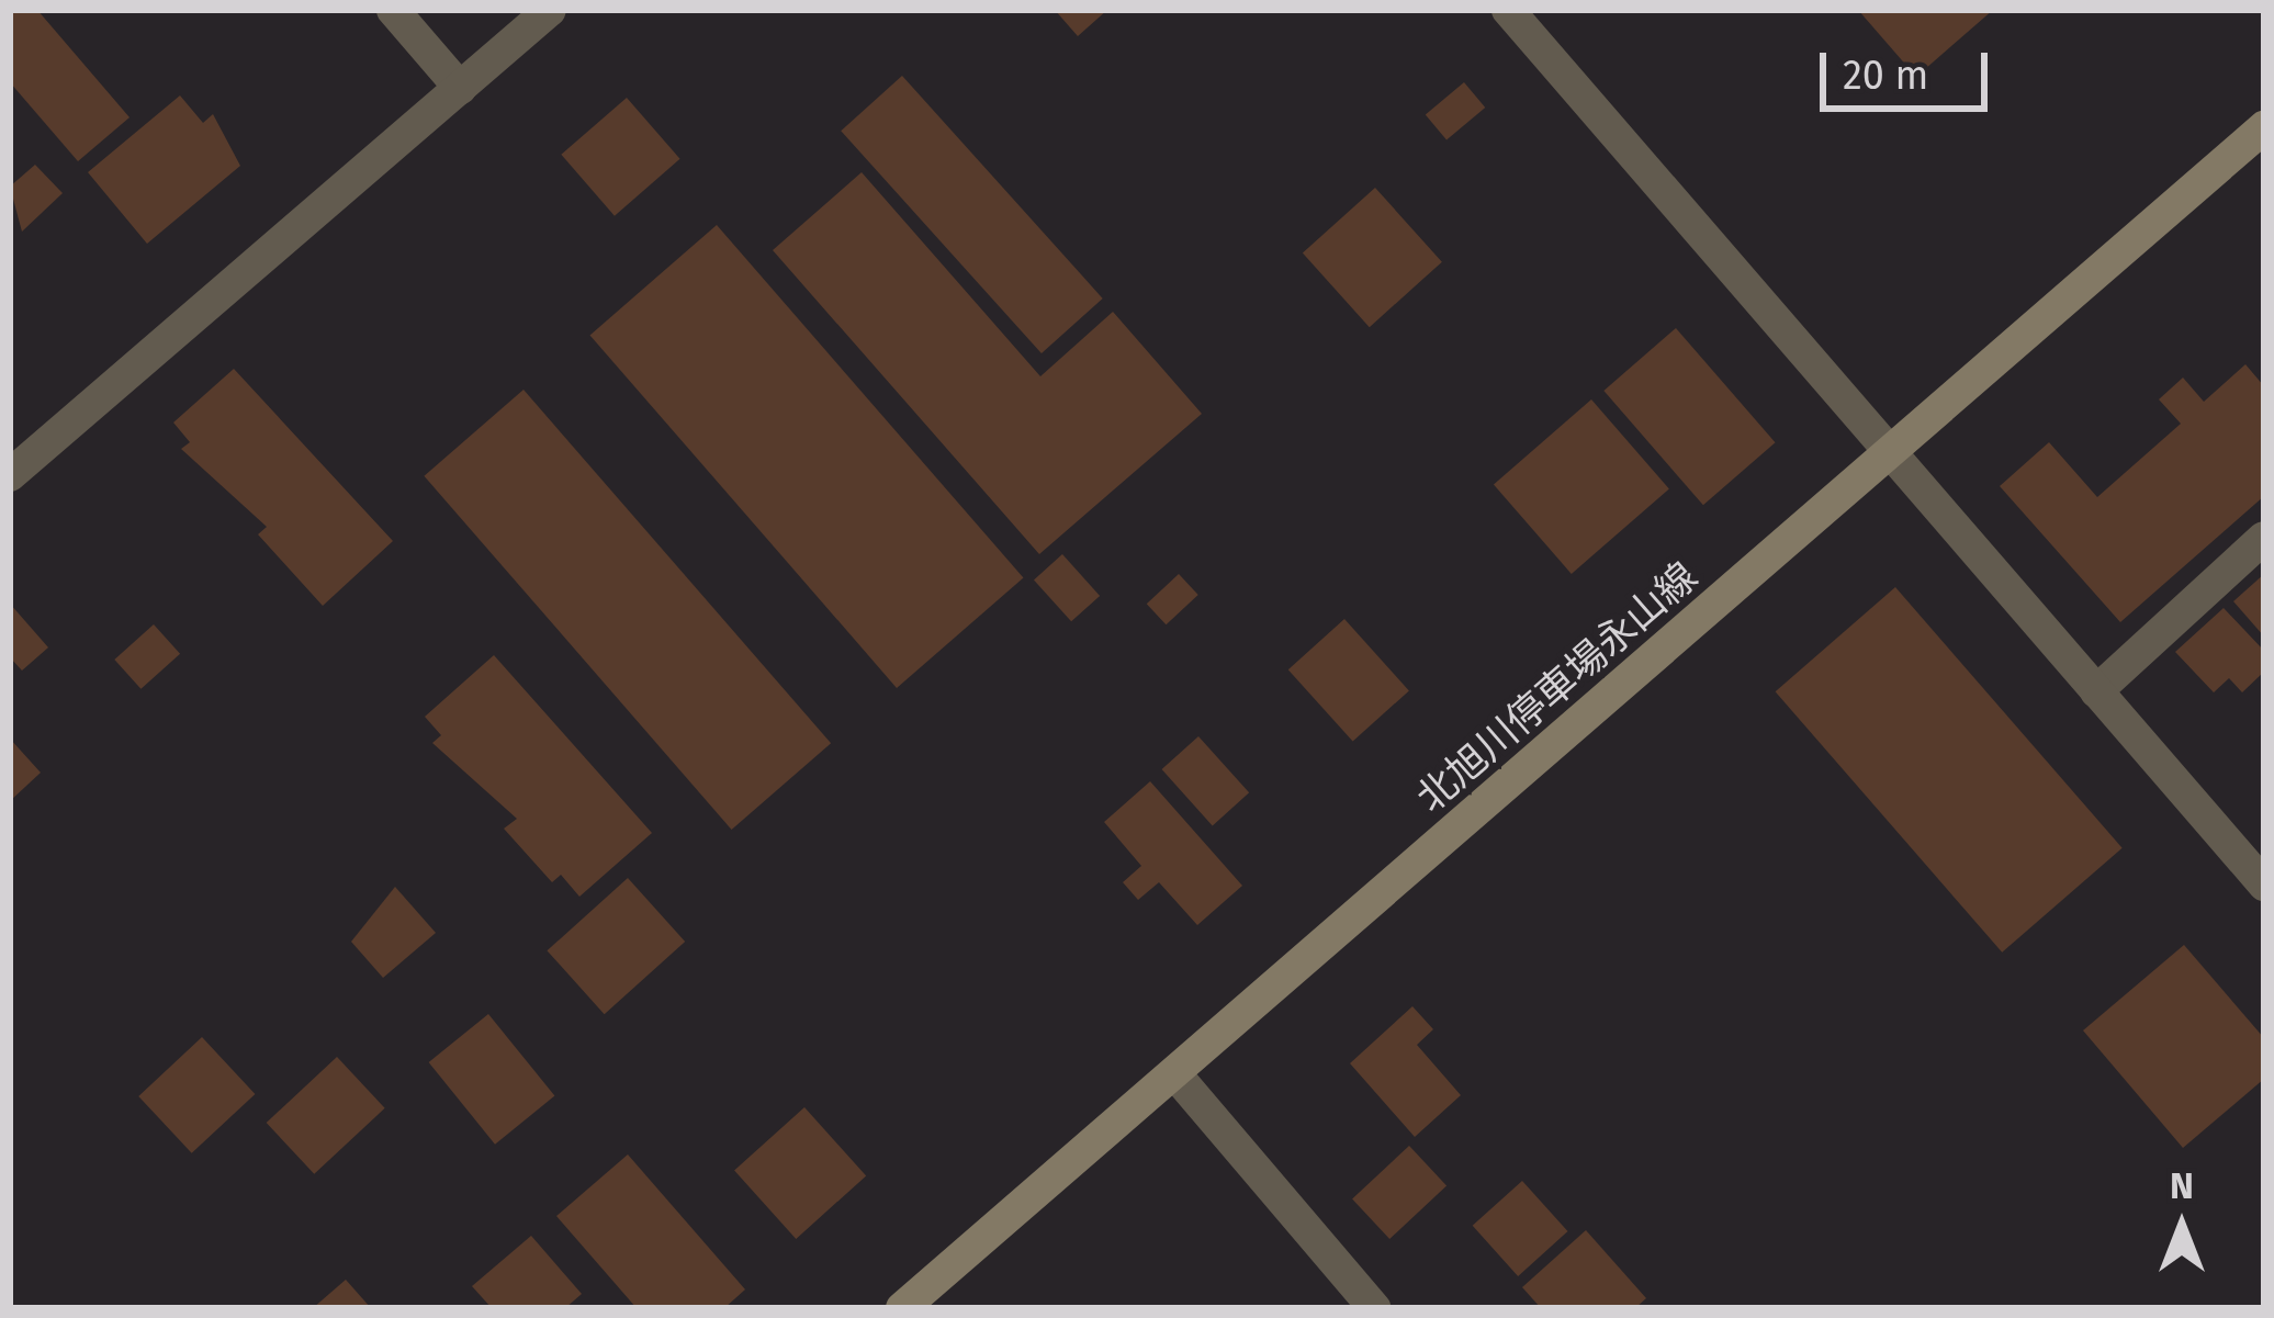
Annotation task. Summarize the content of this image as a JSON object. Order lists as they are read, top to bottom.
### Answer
{
  "streets": {
    "main road": ["北旭川停車場永山線"]
  },
  "scale_bar": "20 m",
  "north": "top"
}
